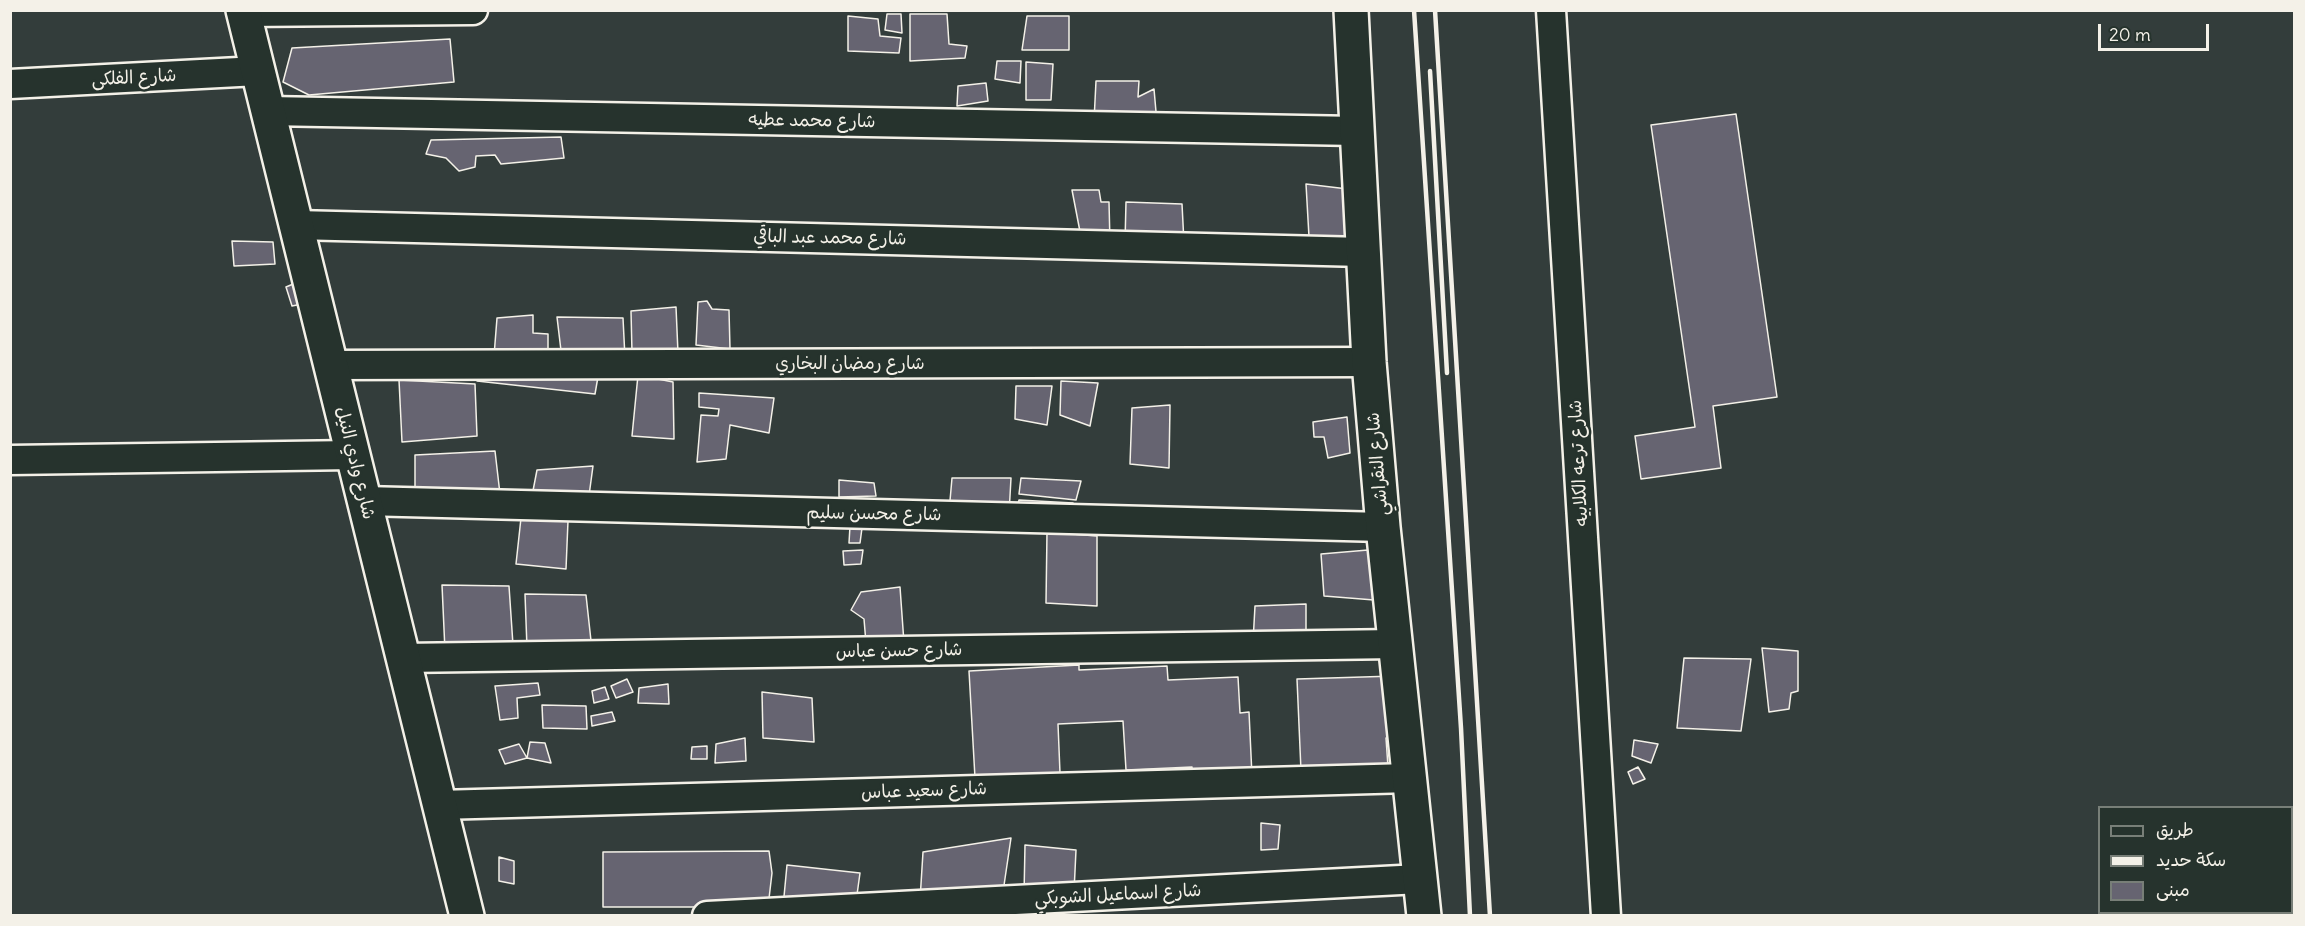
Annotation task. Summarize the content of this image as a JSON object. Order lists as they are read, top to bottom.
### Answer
{
  "streets": {
    "street": [
      "شارع الفلكى",
      "شارع محمد عطيه",
      "شارع محمد عبد الباقي",
      "شارع رمضان البخاري",
      "شارع وادي النيل",
      "شارع ترعه الكلابيه",
      "شارع النقراشي",
      "شارع محسن سليم",
      "شارع حسن عباس",
      "شارع سعيد عباس",
      "شارع اسماعيل الشوبكي"
    ]
  },
  "crossings": [
    ["شارع الفلكى", "شارع وادي النيل"],
    ["شارع محمد عطيه", "شارع وادي النيل"],
    ["شارع محمد عطيه", "شارع النقراشي"],
    ["شارع محمد عبد الباقي", "شارع وادي النيل"],
    ["شارع محمد عبد الباقي", "شارع النقراشي"],
    ["شارع رمضان البخاري", "شارع وادي النيل"],
    ["شارع رمضان البخاري", "شارع النقراشي"],
    ["شارع وادي النيل", "شارع محسن سليم"],
    ["شارع وادي النيل", "شارع حسن عباس"],
    ["شارع وادي النيل", "شارع سعيد عباس"],
    ["شارع النقراشي", "شارع محسن سليم"],
    ["شارع النقراشي", "شارع حسن عباس"],
    ["شارع النقراشي", "شارع سعيد عباس"],
    ["شارع النقراشي", "شارع اسماعيل الشوبكي"]
  ],
  "legend": ["طريق", "سكة حديد", "مبنى"],
  "scale_bar": "20 m"
}
